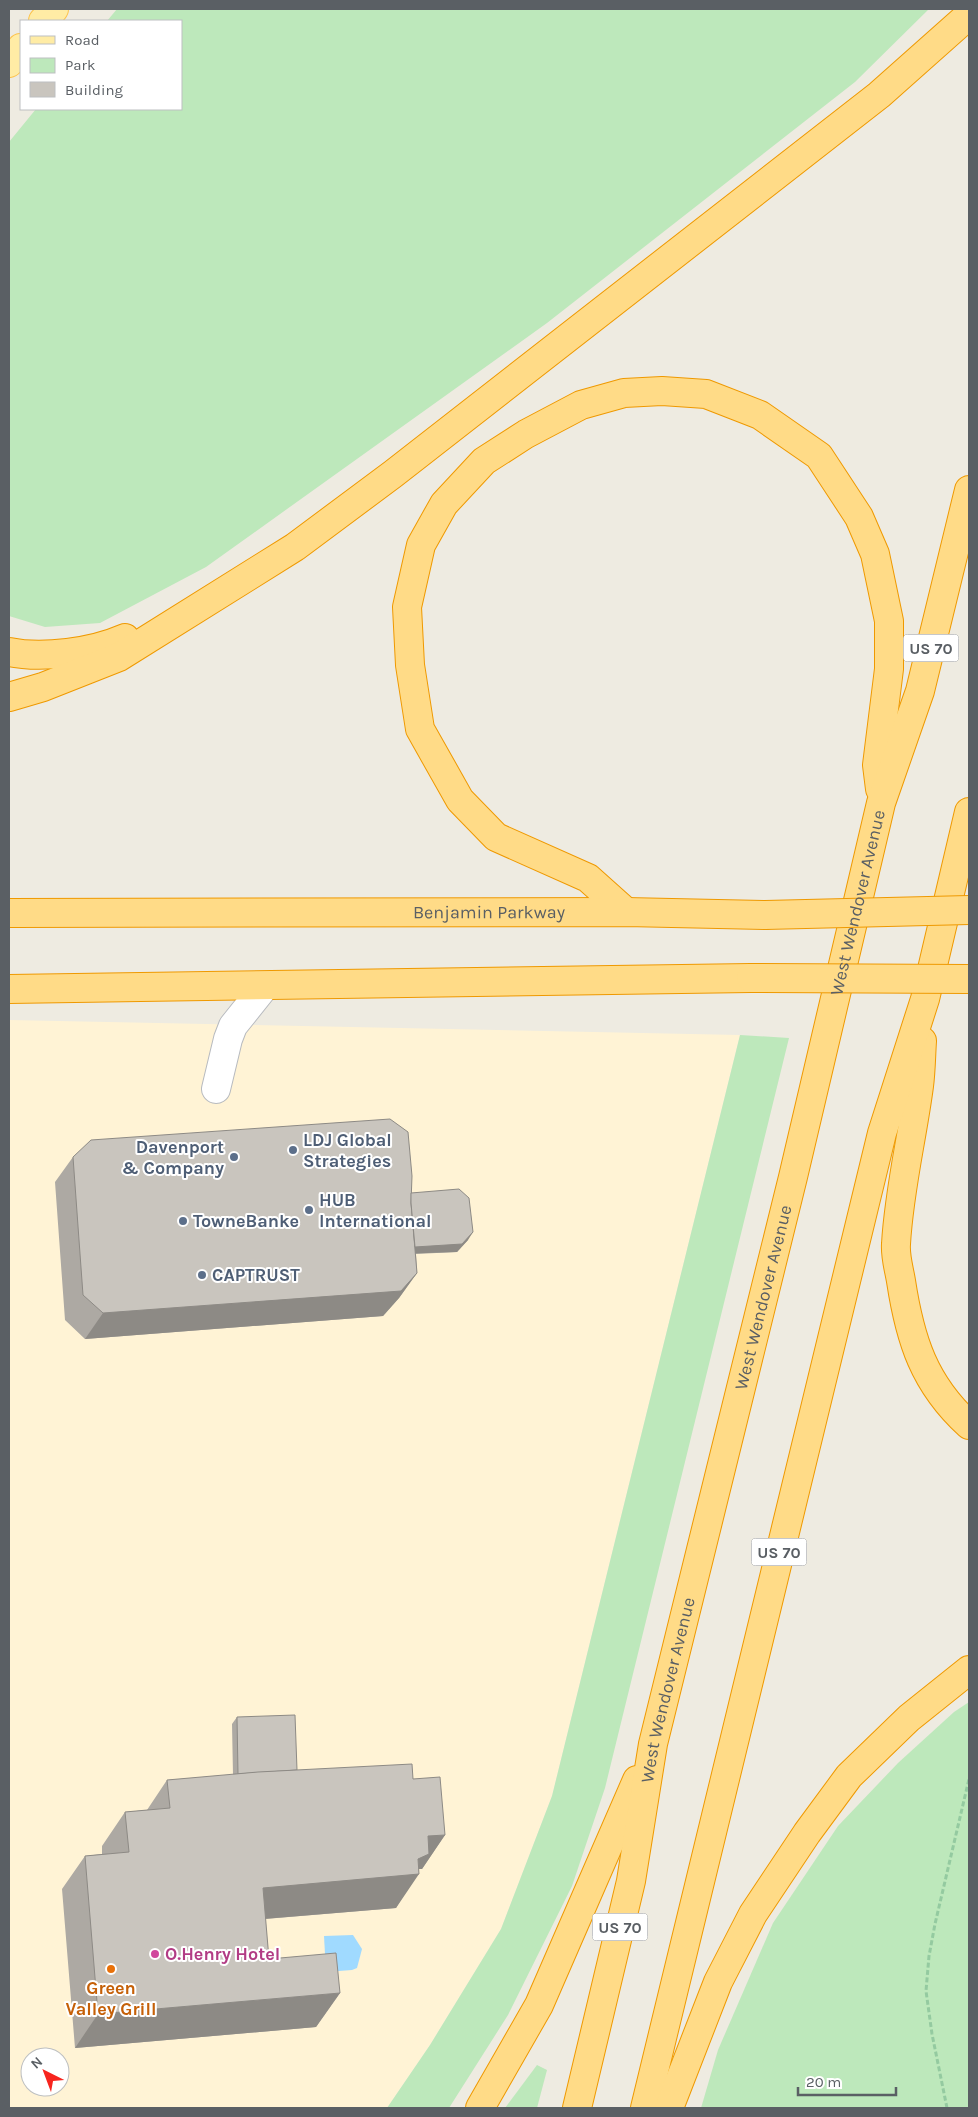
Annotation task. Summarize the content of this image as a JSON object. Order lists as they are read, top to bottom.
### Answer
{
  "streets": {
    "highway": ["US 70", "West Wendover Avenue", "Benjamin Parkway"]
  },
  "places": [
    "LDJ Global Strategies",
    "Davenport & Company",
    "HUB International",
    "TowneBanke",
    "CAPTRUST",
    "O.Henry Hotel",
    "Green Valley Grill"
  ],
  "legend": ["Road", "Park", "Building"],
  "scale_bar": "20 m",
  "north": "top left"
}
